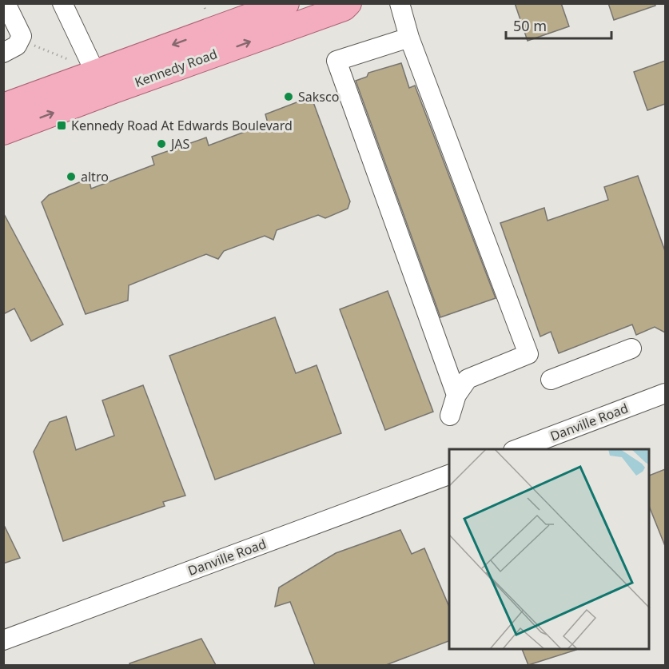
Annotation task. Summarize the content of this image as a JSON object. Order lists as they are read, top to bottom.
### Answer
{
  "streets": {
    "main road": ["Kennedy Road"],
    "street": ["Danville Road"]
  },
  "places": {
    "other": ["Saksco", "JAS", "altro"],
    "transit": ["Kennedy Road At Edwards Boulevard"]
  },
  "scale_bar": "50 m"
}
